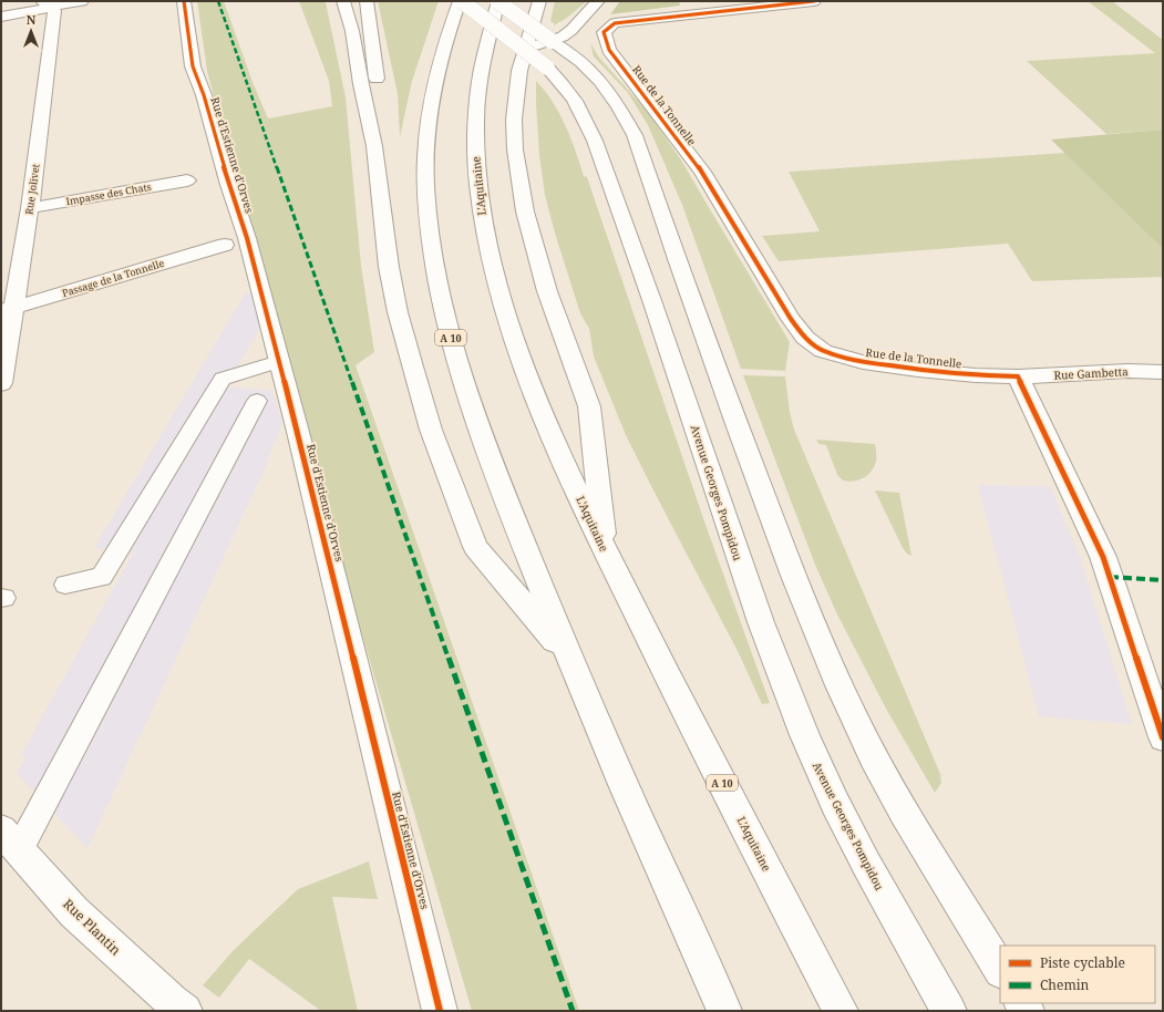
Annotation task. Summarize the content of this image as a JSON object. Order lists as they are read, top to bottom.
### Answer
{
  "streets": {
    "main road": [
      "Rue de la Tonnelle",
      "Rue d'Estienne d'Orves",
      "L'Aquitaine",
      "Rue Jolivet",
      "Impasse des Chats",
      "Passage de la Tonnelle",
      "A 10",
      "Rue Gambetta",
      "Avenue Georges Pompidou",
      "Rue Plantin"
    ]
  },
  "crossings": [
    ["Rue de la Tonnelle", "Rue Gambetta"],
    ["Rue Jolivet", "Impasse des Chats"],
    ["Rue Jolivet", "Passage de la Tonnelle"],
    ["A 10", "Avenue Georges Pompidou"]
  ],
  "legend": ["Piste cyclable", "Chemin"],
  "north": "top"
}
